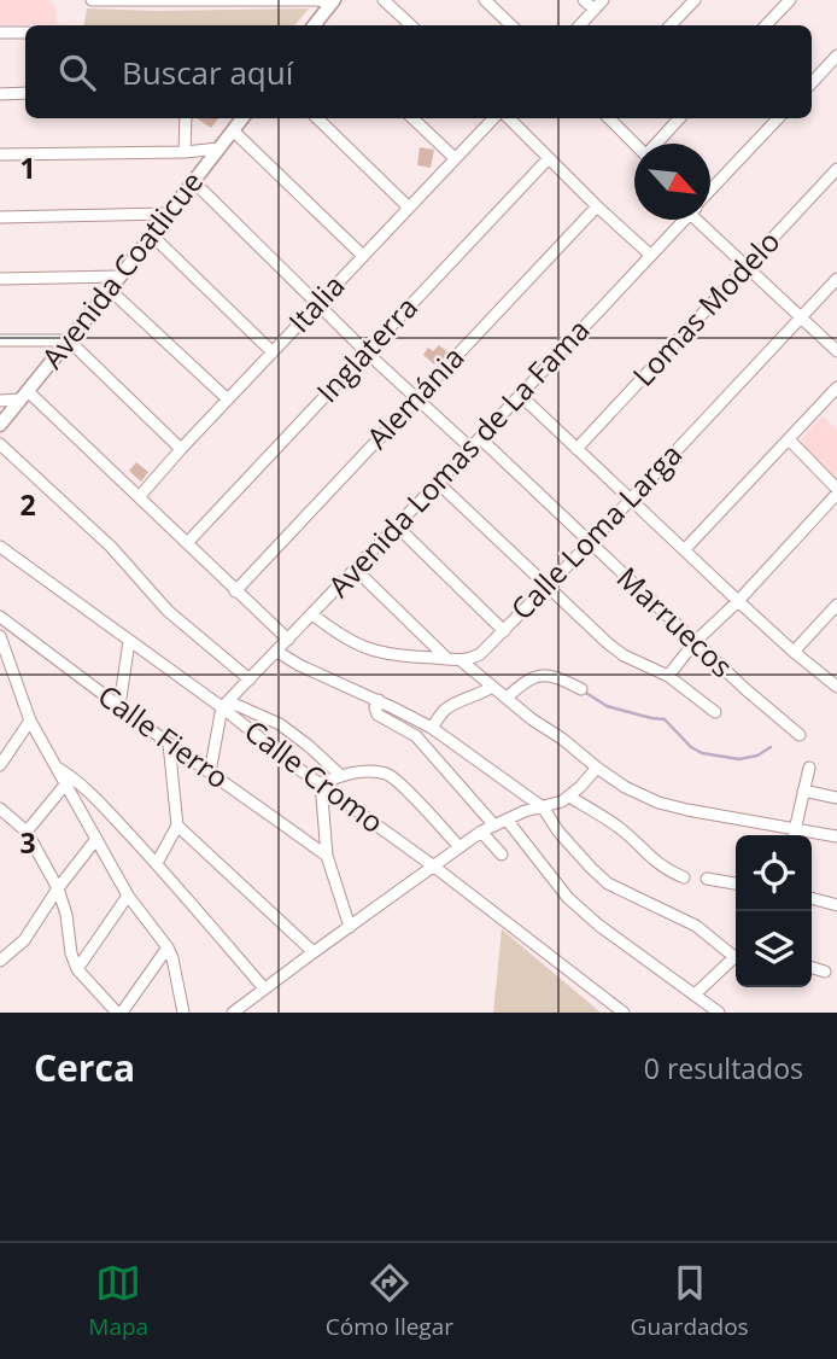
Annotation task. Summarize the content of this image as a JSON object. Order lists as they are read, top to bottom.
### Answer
{
  "streets": {
    "street": [
      "Avenida Coatlicue",
      "Italia",
      "Lomas Modelo",
      "Inglaterra",
      "Alemánia",
      "Avenida Lomas de La Fama",
      "Calle Loma Larga",
      "Marruecos",
      "Calle Fierro",
      "Calle Cromo"
    ]
  },
  "crossings": [
    ["Avenida Lomas de La Fama", "Marruecos"],
    ["Avenida Lomas de La Fama", "Calle Cromo"],
    ["Calle Loma Larga", "Marruecos"]
  ],
  "north": "bottom right",
  "page": {
    "search": "Buscar aquí",
    "heading": ["Cerca", "0 resultados"],
    "nav": ["Mapa", "Cómo llegar", "Guardados"]
  },
  "grid": {
    "rows": ["1", "2", "3"]
  }
}
